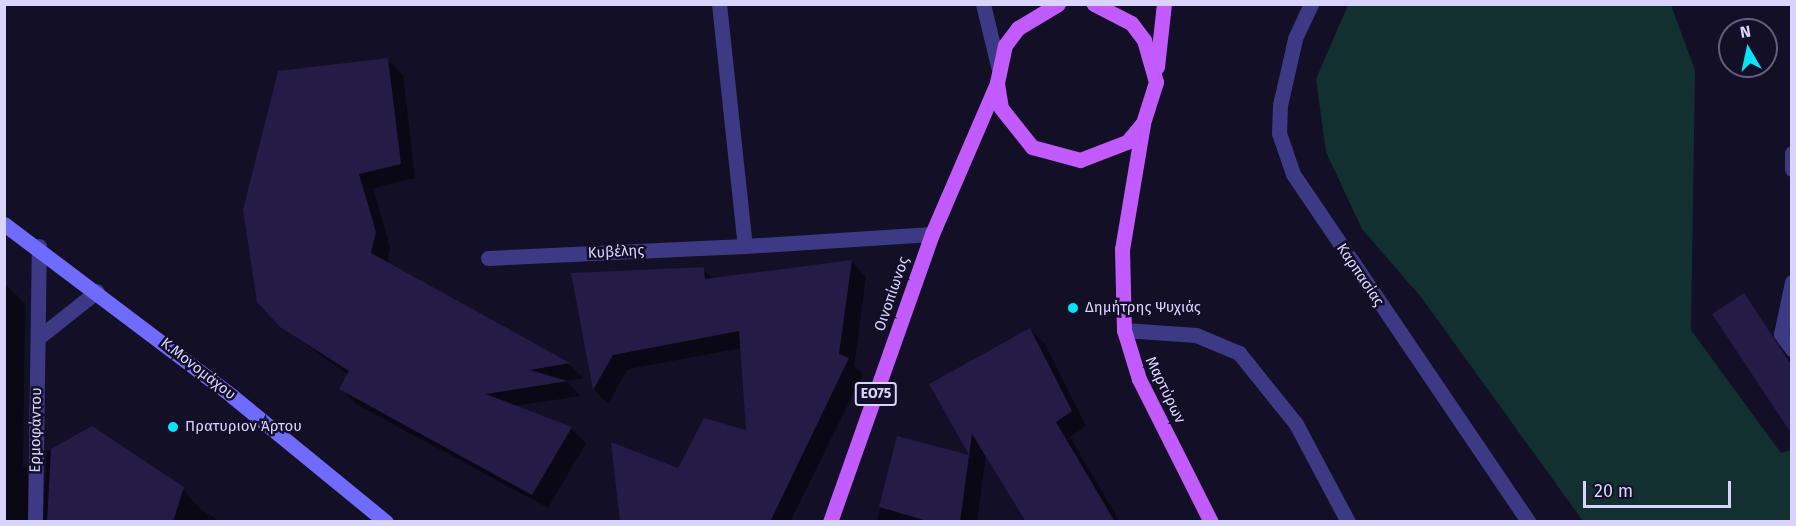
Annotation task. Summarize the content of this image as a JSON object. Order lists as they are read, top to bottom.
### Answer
{
  "streets": {
    "main road": [
      "Οινοπίωνος",
      "Κ.Μονομάχου",
      "Μαρτύρων",
      "ΕΟ75"
    ],
    "street": ["Κυβέλης", "Καρπασίας", "Ερμοφάντου"]
  },
  "crossings": [
    ["Κυβέλης", "Οινοπίωνος"],
    ["Οινοπίωνος", "ΕΟ75"],
    ["Κ.Μονομάχου", "Ερμοφάντου"],
    ["Μαρτύρων", "ΕΟ75"]
  ],
  "places": ["Δημήτρης Ψυχιάς", "Πρατυριον Άρτου"],
  "scale_bar": "20 m",
  "north": "top"
}
